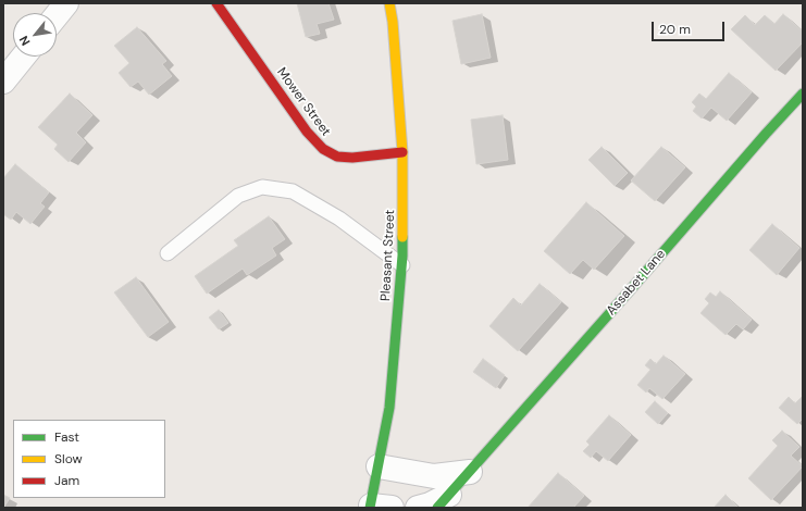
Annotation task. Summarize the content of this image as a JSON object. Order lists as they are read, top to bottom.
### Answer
{
  "streets": {
    "street": ["Mower Street", "Pleasant Street", "Assabet Lane"]
  },
  "crossings": [
    ["Mower Street", "Pleasant Street"]
  ],
  "legend": ["Fast", "Slow", "Jam"],
  "scale_bar": "20 m",
  "north": "bottom left"
}
